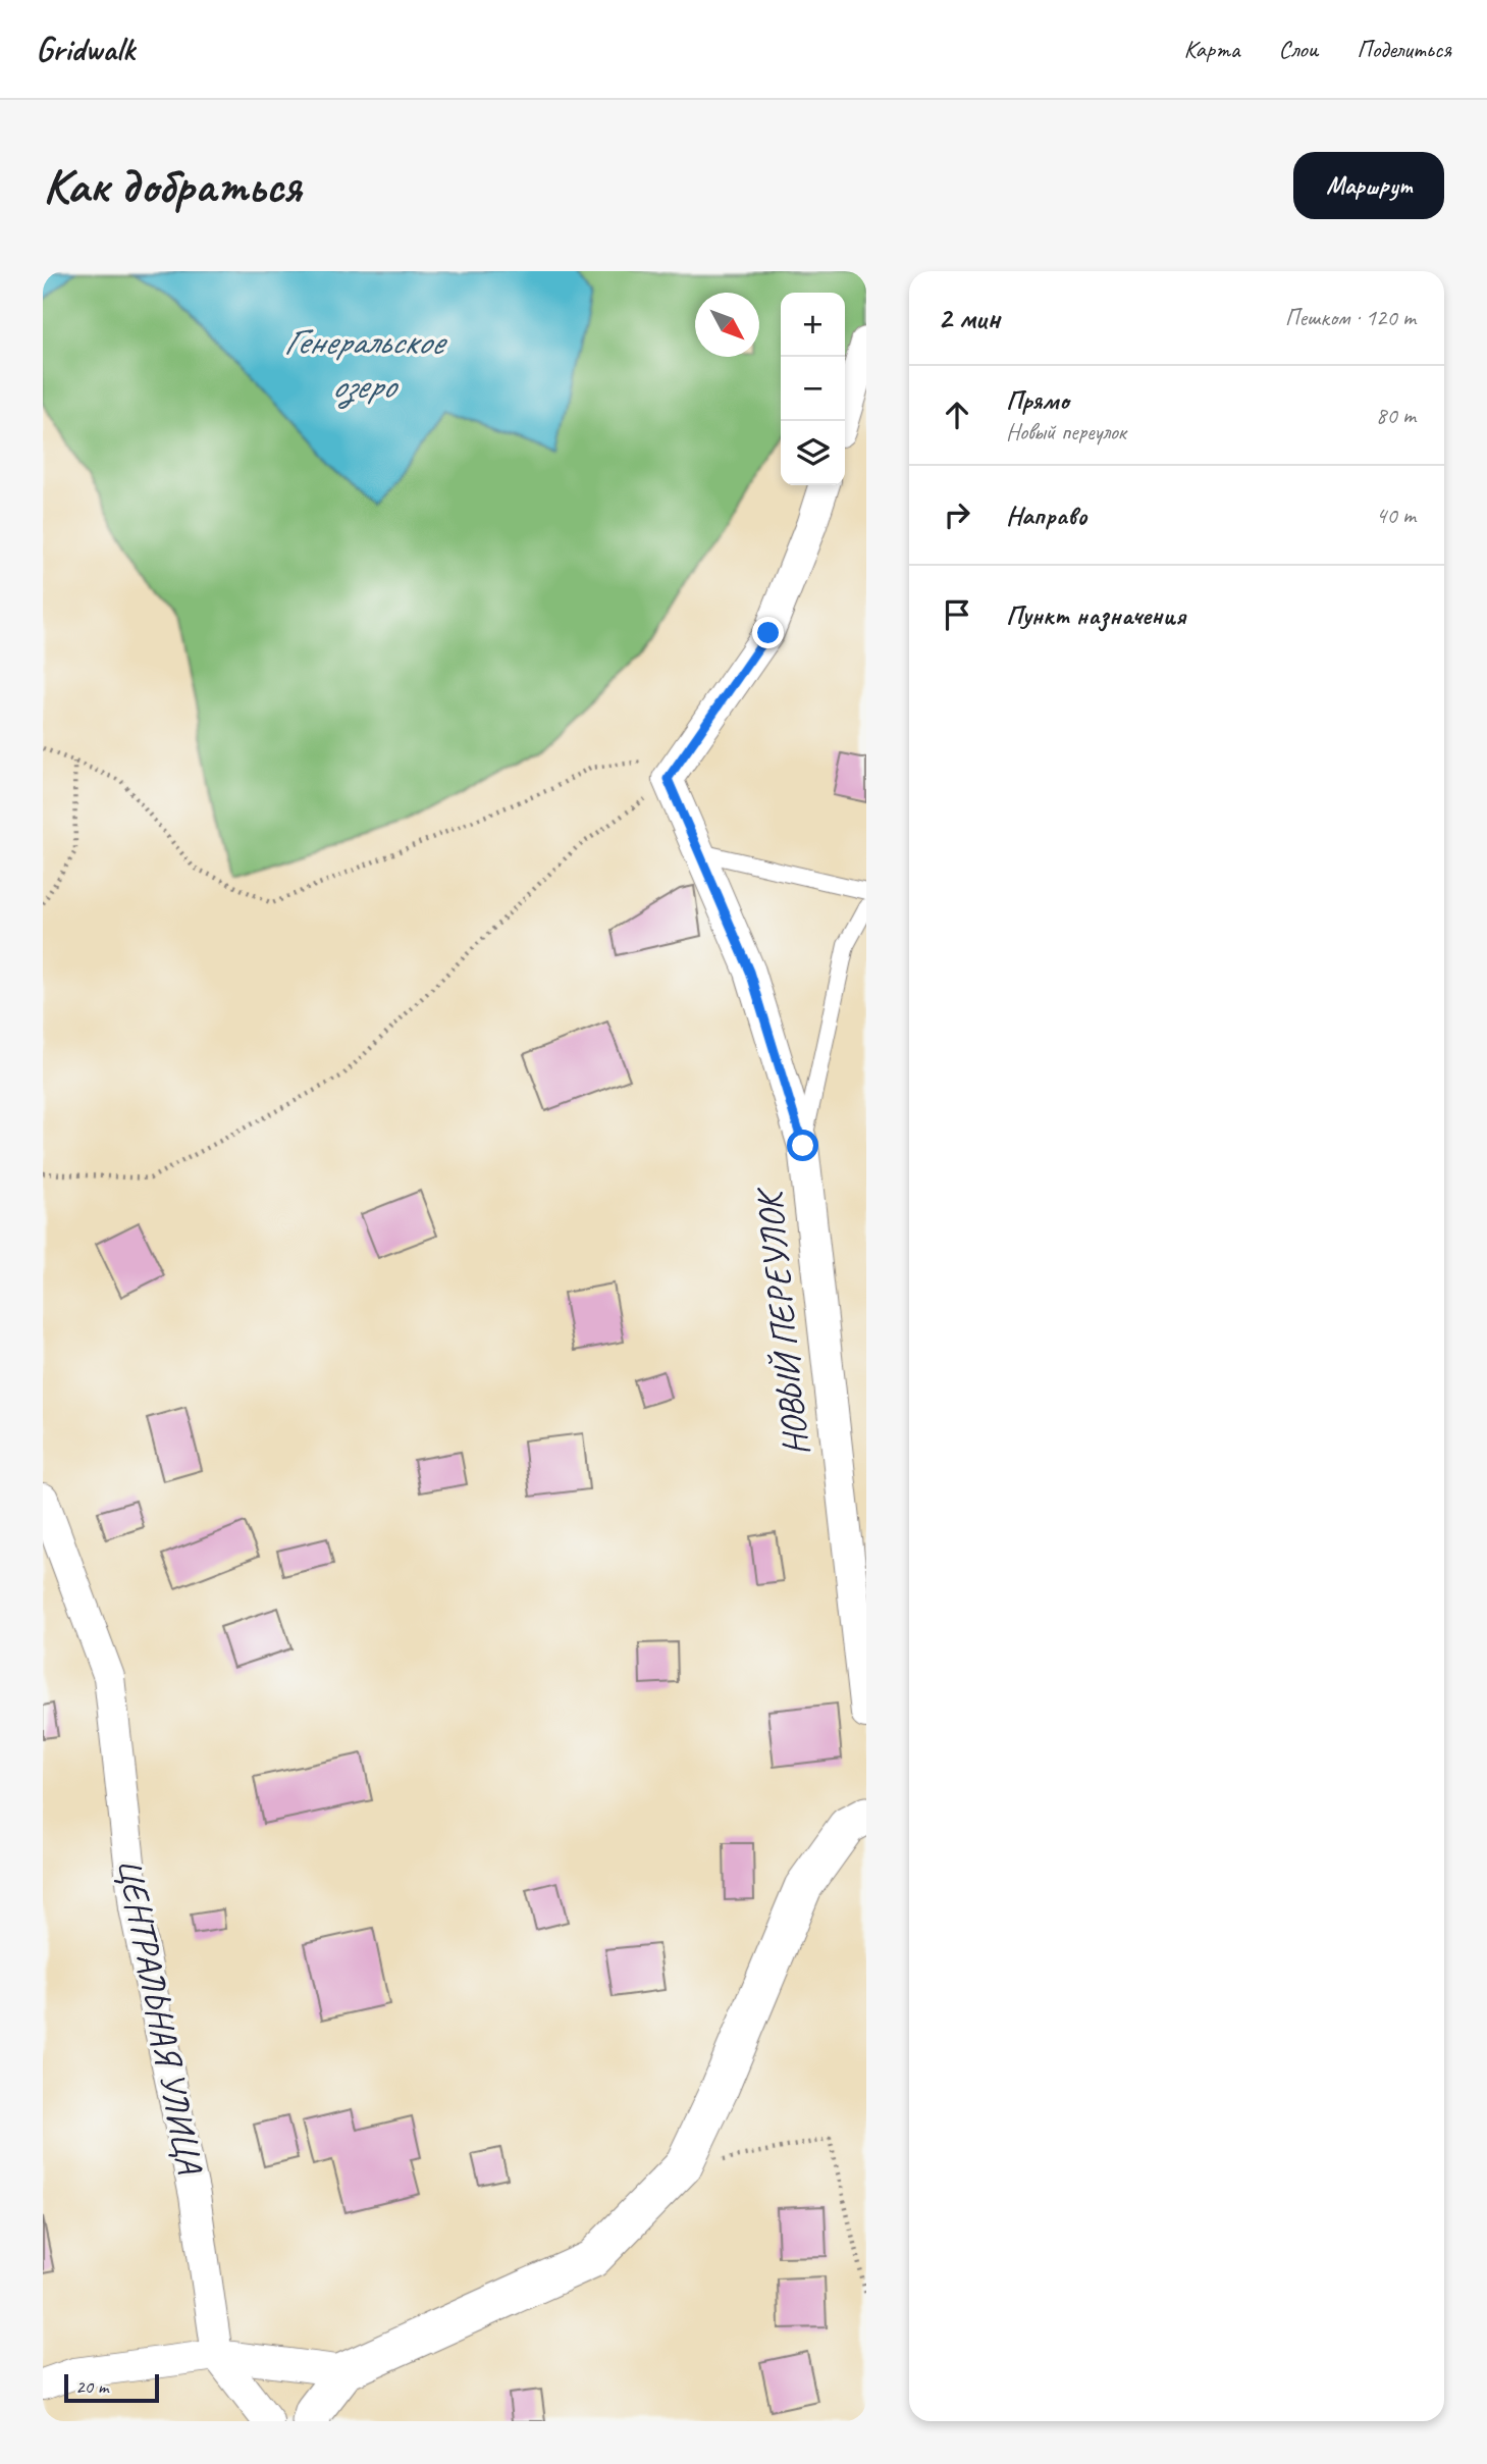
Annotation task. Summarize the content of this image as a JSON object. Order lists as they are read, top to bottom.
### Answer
{
  "streets": {
    "street": ["НОВЫЙ ПЕРЕУЛОК", "ЦЕНТРАЛЬНАЯ УЛИЦА"]
  },
  "water": ["Генеральское озеро"],
  "scale_bar": "20 m",
  "north": "bottom right",
  "page": {
    "header": "Gridwalk",
    "nav": ["Карта", "Слои", "Поделиться"],
    "buttons": "Маршрут",
    "title": "Как добраться",
    "heading": ["2 мин", "Пешком · 120 m"],
    "map_buttons": ["+", "−"],
    "list": [
      ["Прямо", "Новый переулок", "80 m"],
      ["Направо", "40 m"],
      "Пункт назначения"
    ],
    "scale": "20 m"
  }
}
